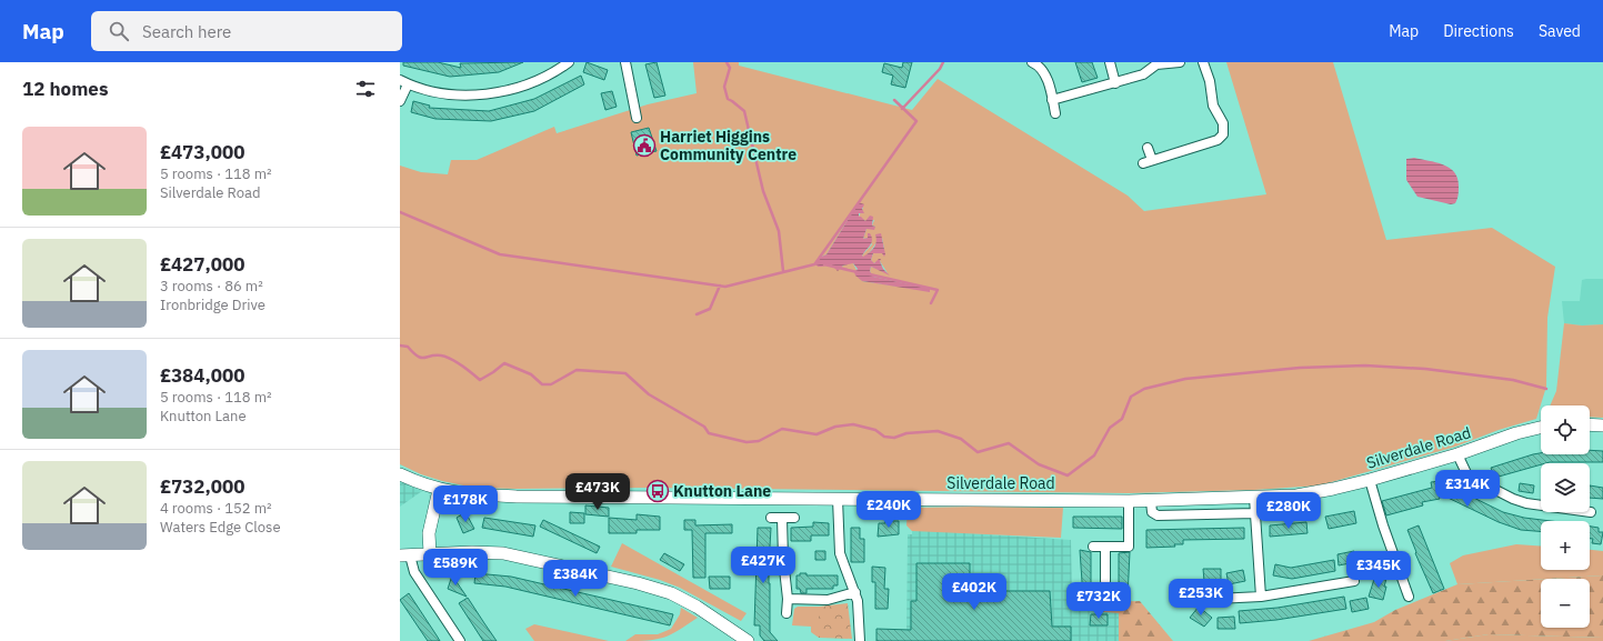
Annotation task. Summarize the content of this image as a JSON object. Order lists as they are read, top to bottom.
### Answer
{
  "streets": {
    "main road": ["Silverdale Road"]
  },
  "places": {
    "public building": ["Harriet Higgins Community Centre"],
    "bus stop": ["Knutton Lane"]
  },
  "page": {
    "header": "Map",
    "search": "Search here",
    "nav": ["Map", "Directions", "Saved"],
    "heading": "12 homes",
    "list": [
      {
        "name": "£473,000",
        "note": "5 rooms · 118 m² · Silverdale Road"
      },
      {
        "name": "£427,000",
        "note": "3 rooms · 86 m² · Ironbridge Drive"
      },
      {
        "name": "£384,000",
        "note": "5 rooms · 118 m² · Knutton Lane"
      },
      {
        "name": "£732,000",
        "note": "4 rooms · 152 m² · Waters Edge Close"
      }
    ],
    "map_buttons": ["+", "−"],
    "price": [
      "£314K",
      "£473K",
      "£178K",
      "£240K",
      "£280K",
      "£427K",
      "£589K",
      "£345K",
      "£384K",
      "£402K",
      "£253K",
      "£732K"
    ]
  }
}
